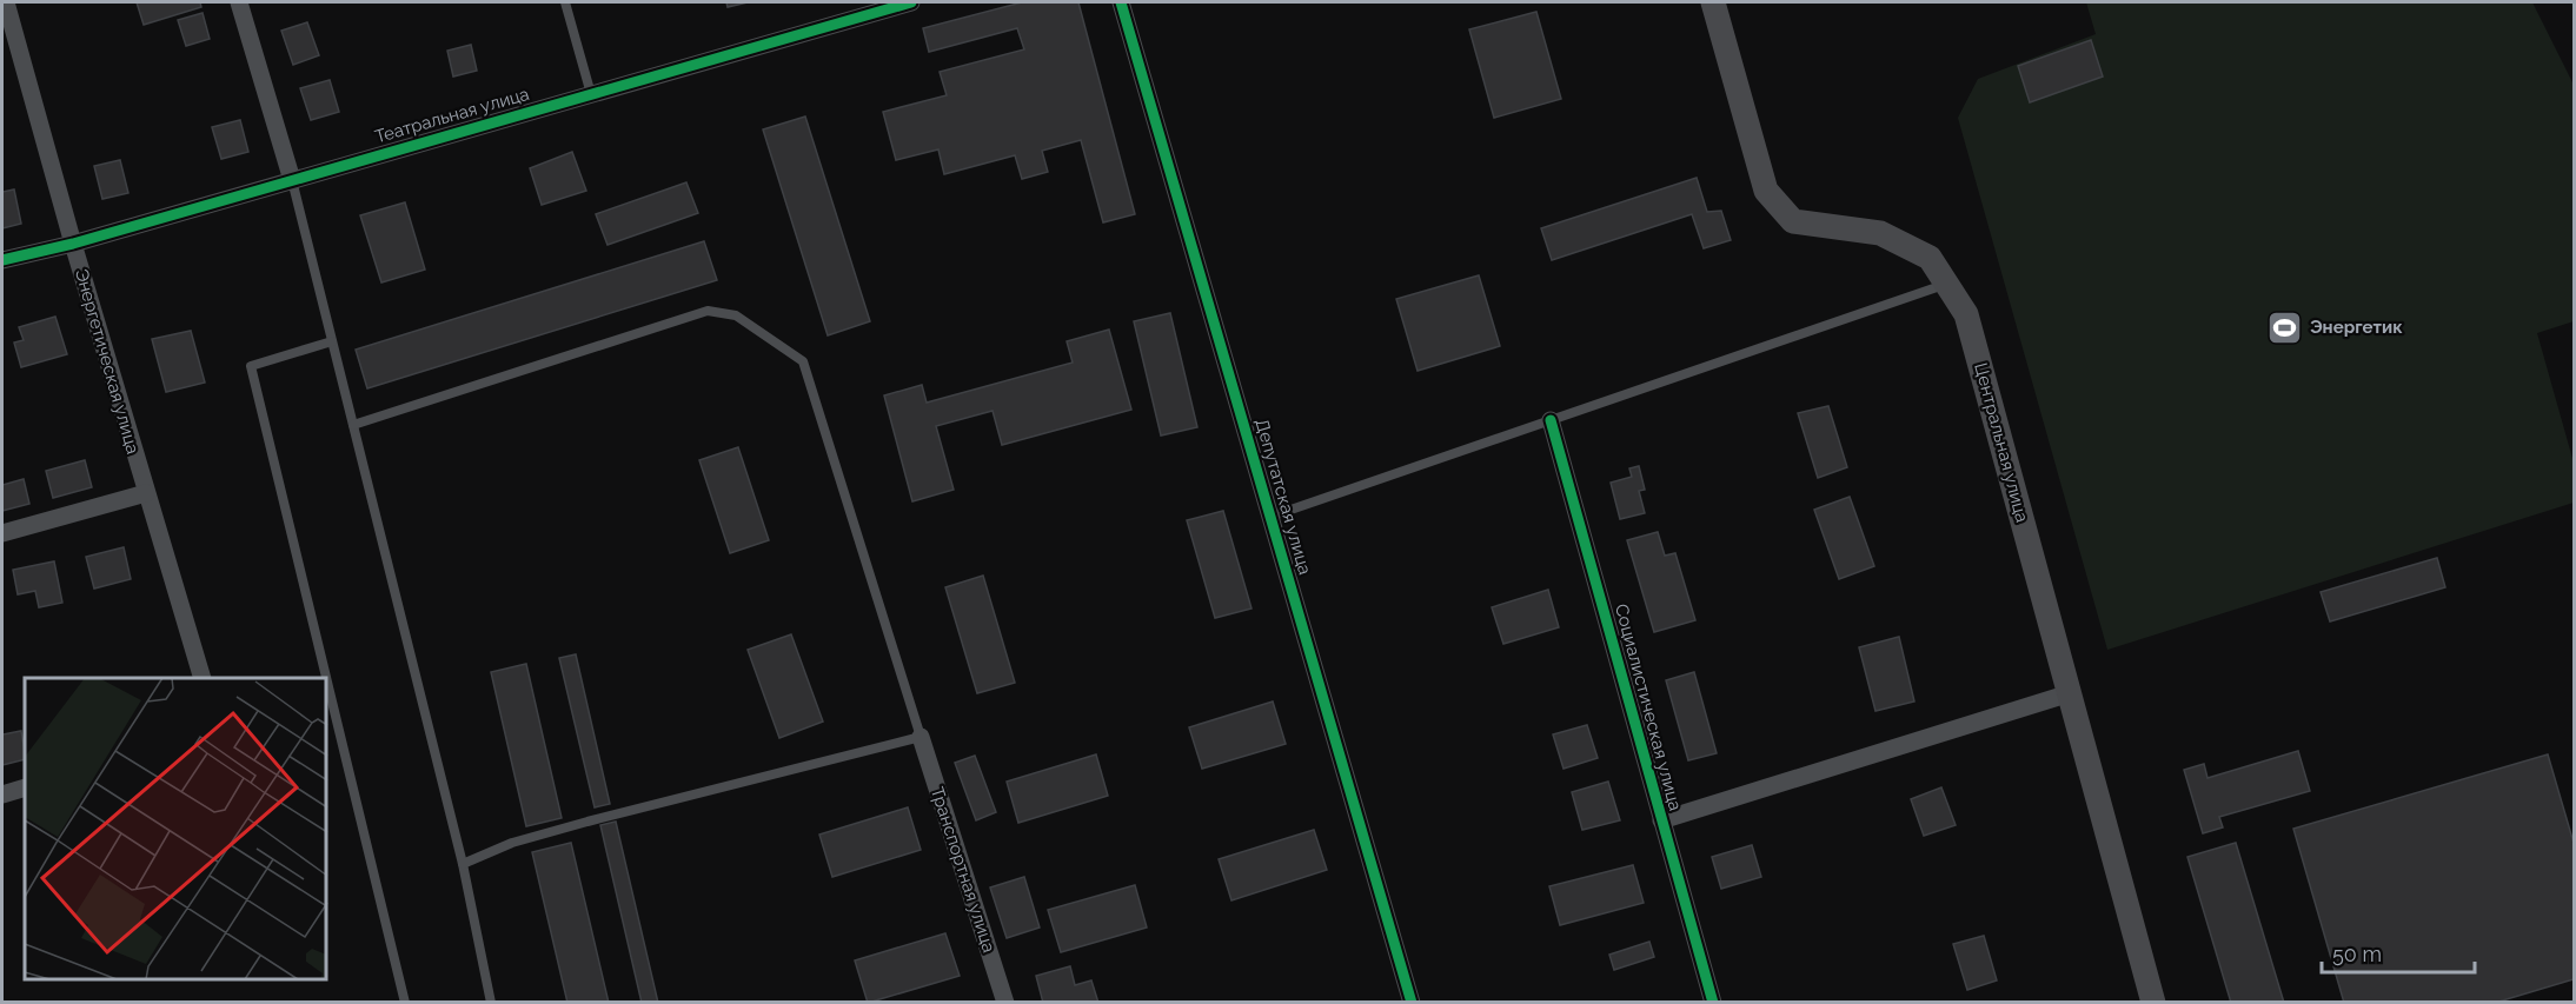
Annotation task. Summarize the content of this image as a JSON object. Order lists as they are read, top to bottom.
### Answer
{
  "streets": {
    "main road": ["Центральная улица"],
    "street": [
      "Театральная улица",
      "Энергетическая улица",
      "Депутатская улица",
      "Социалистическая улица",
      "Транспортная улица"
    ]
  },
  "crossings": [
    ["Театральная улица", "Энергетическая улица"]
  ],
  "places": {
    "sports": ["Энергетик"]
  },
  "scale_bar": "50 m"
}
